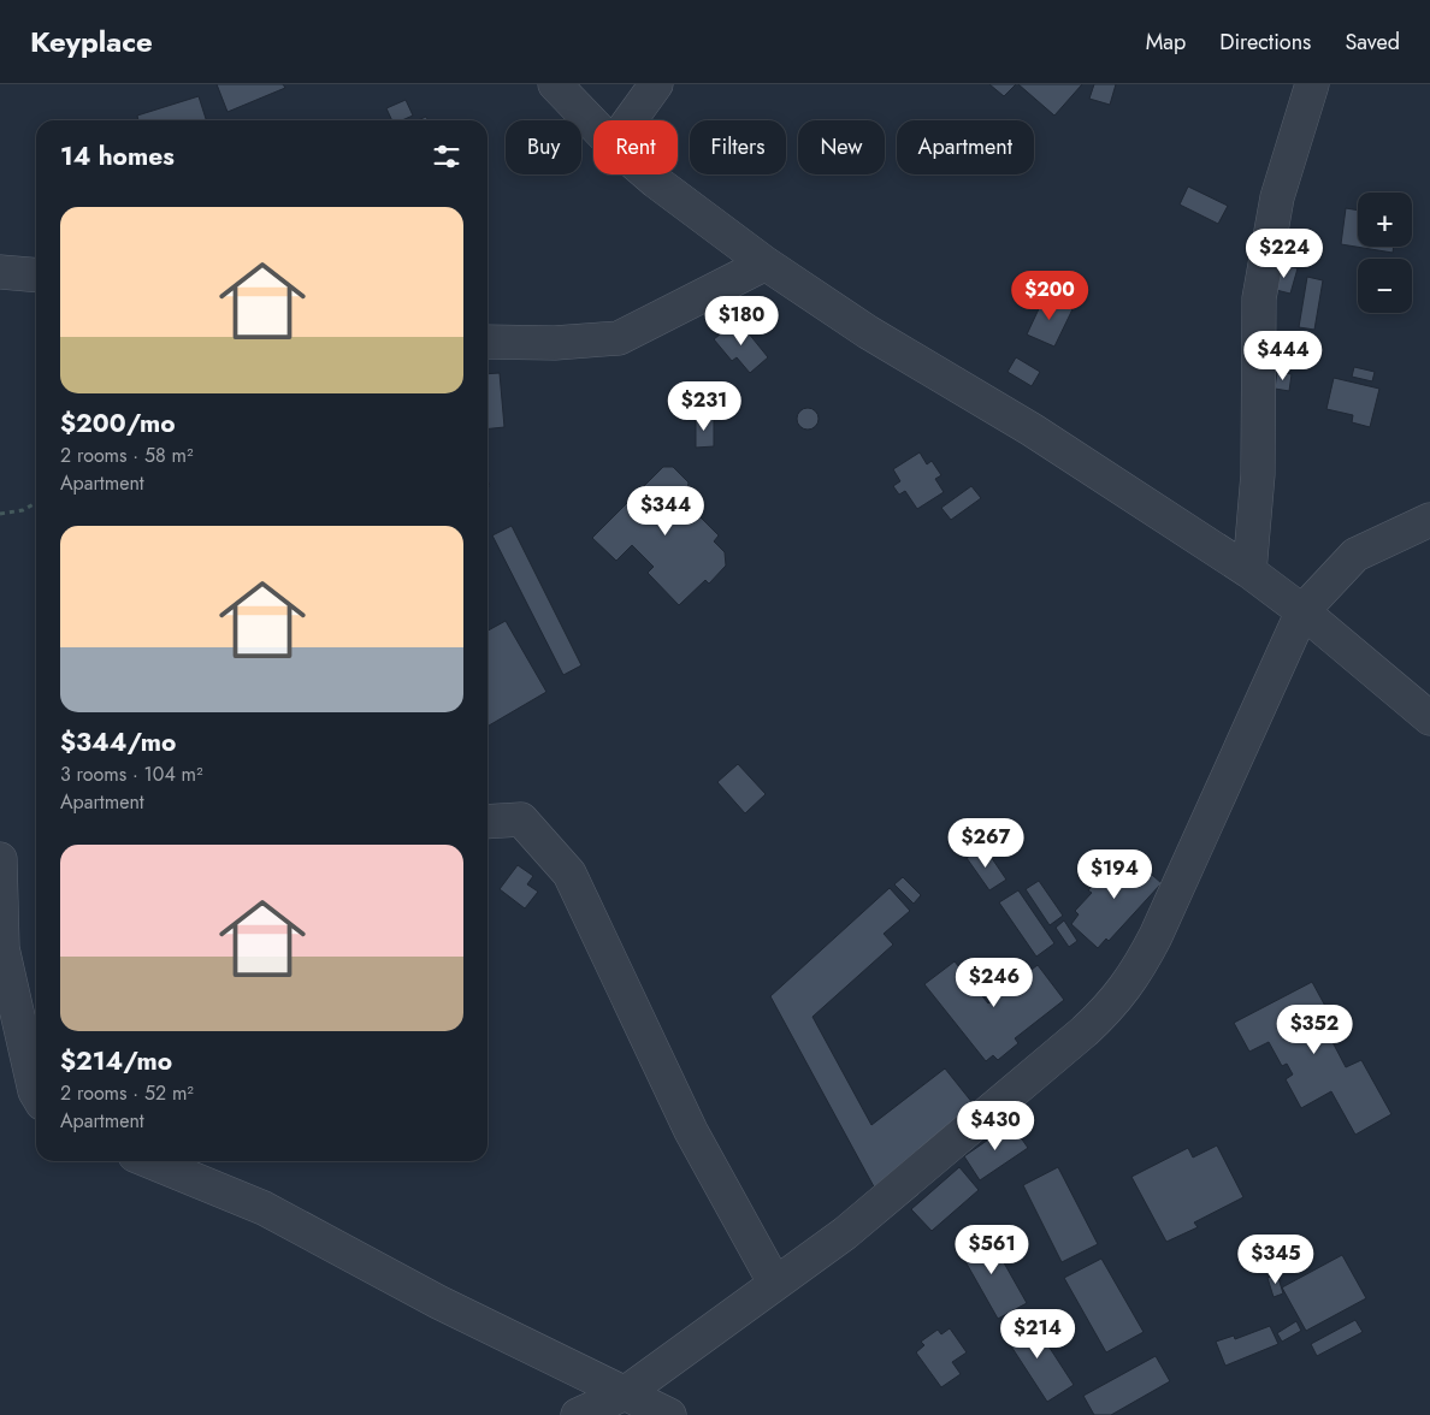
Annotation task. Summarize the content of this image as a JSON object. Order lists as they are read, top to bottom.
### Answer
{
  "page": {
    "header": "Keyplace",
    "nav": ["Map", "Directions", "Saved"],
    "chip": [
      "Buy",
      "Rent",
      "Filters",
      "New",
      "Apartment"
    ],
    "heading": "14 homes",
    "map_buttons": ["+", "−"],
    "list": [
      {
        "name": "$200/mo",
        "note": "2 rooms · 58 m² · Apartment"
      },
      {
        "name": "$344/mo",
        "note": "3 rooms · 104 m² · Apartment"
      },
      {
        "name": "$214/mo",
        "note": "2 rooms · 52 m² · Apartment"
      }
    ],
    "price": [
      "$224",
      "$200",
      "$180",
      "$444",
      "$231",
      "$344",
      "$267",
      "$194",
      "$246",
      "$352",
      "$430",
      "$561",
      "$345",
      "$214"
    ]
  }
}
